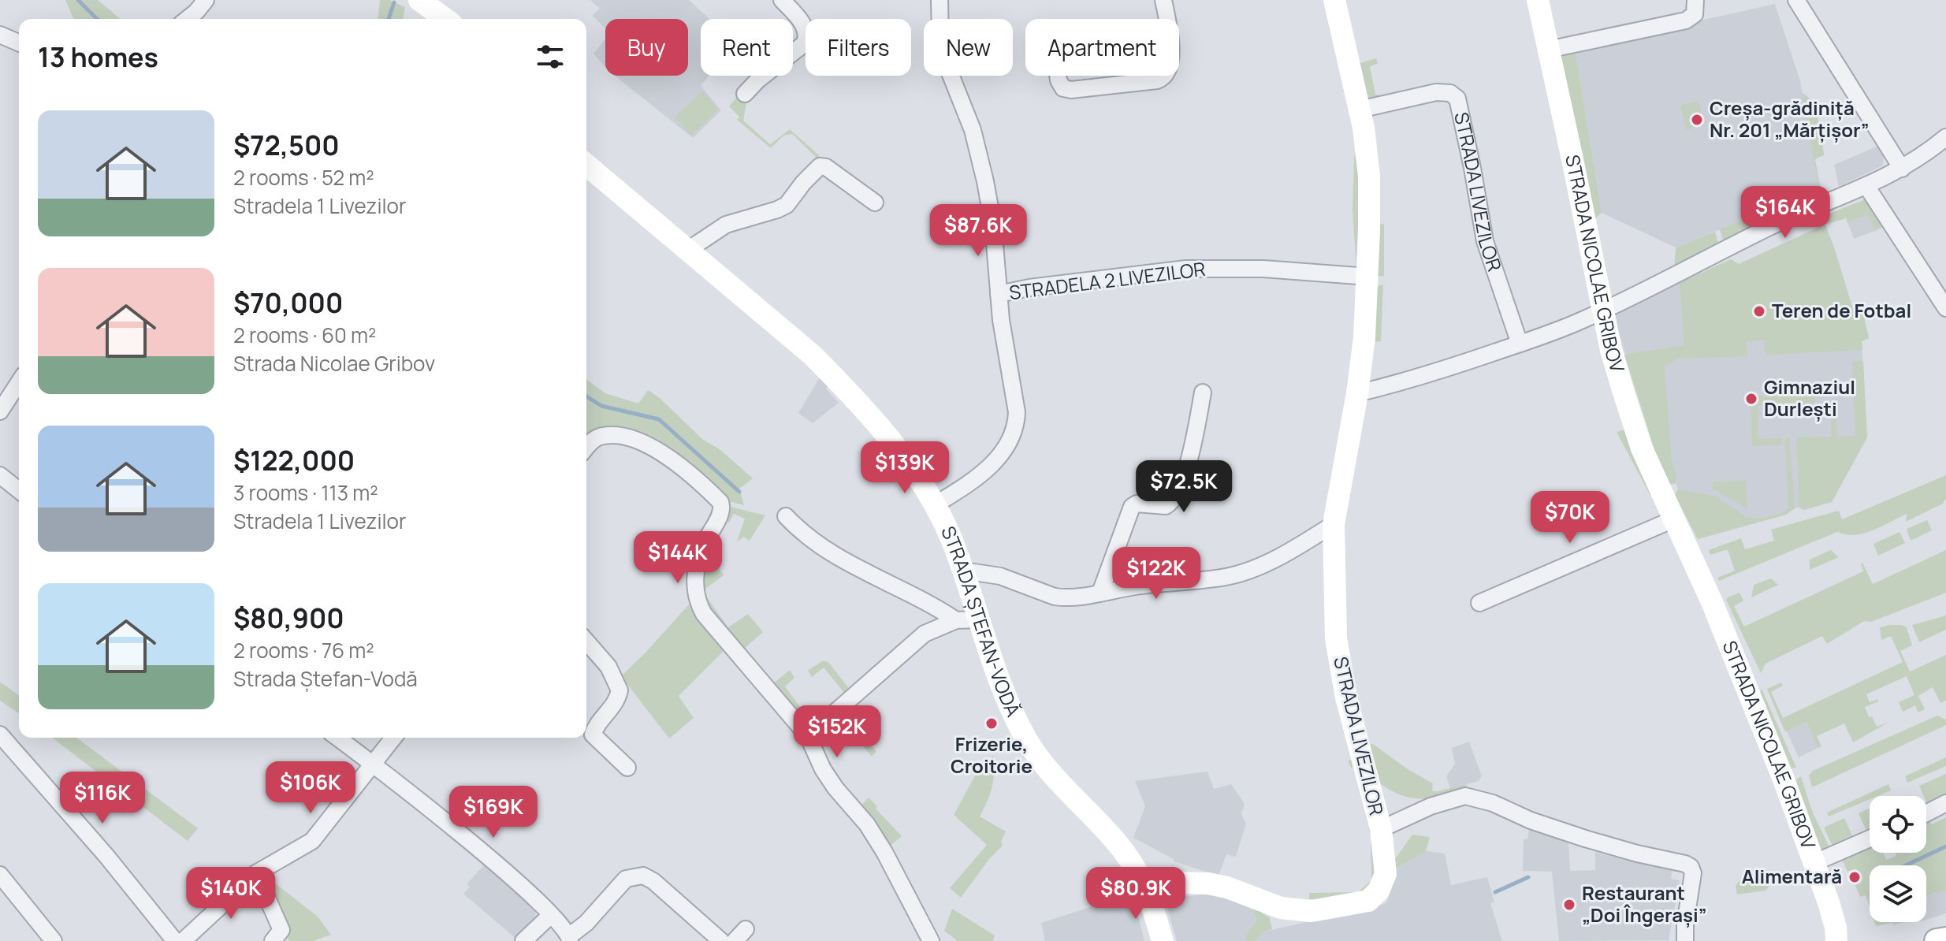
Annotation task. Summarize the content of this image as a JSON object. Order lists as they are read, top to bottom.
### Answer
{
  "streets": {
    "street": [
      "STRADA LIVEZILOR",
      "STRADA NICOLAE GRIBOV",
      "STRADELA 2 LIVEZILOR",
      "STRADA ȘTEFAN-VODĂ"
    ]
  },
  "crossings": [
    ["STRADA LIVEZILOR", "STRADELA 2 LIVEZILOR"]
  ],
  "places": [
    "Creșa-grădiniță Nr. 201 „Mărțișor”",
    "Teren de Fotbal",
    "Gimnaziul Durlești",
    "Frizerie, Croitorie",
    "Alimentară",
    "Restaurant „Doi Îngerași”"
  ],
  "page": {
    "chip": [
      "Buy",
      "Rent",
      "Filters",
      "New",
      "Apartment"
    ],
    "heading": "13 homes",
    "list": [
      {
        "name": "$72,500",
        "note": "2 rooms · 52 m² · Stradela 1 Livezilor"
      },
      {
        "name": "$70,000",
        "note": "2 rooms · 60 m² · Strada Nicolae Gribov"
      },
      {
        "name": "$122,000",
        "note": "3 rooms · 113 m² · Stradela 1 Livezilor"
      },
      {
        "name": "$80,900",
        "note": "2 rooms · 76 m² · Strada Ștefan-Vodă"
      }
    ],
    "price": [
      "$164K",
      "$87.6K",
      "$139K",
      "$72.5K",
      "$70K",
      "$144K",
      "$122K",
      "$152K",
      "$106K",
      "$116K",
      "$169K",
      "$140K",
      "$80.9K"
    ]
  }
}
